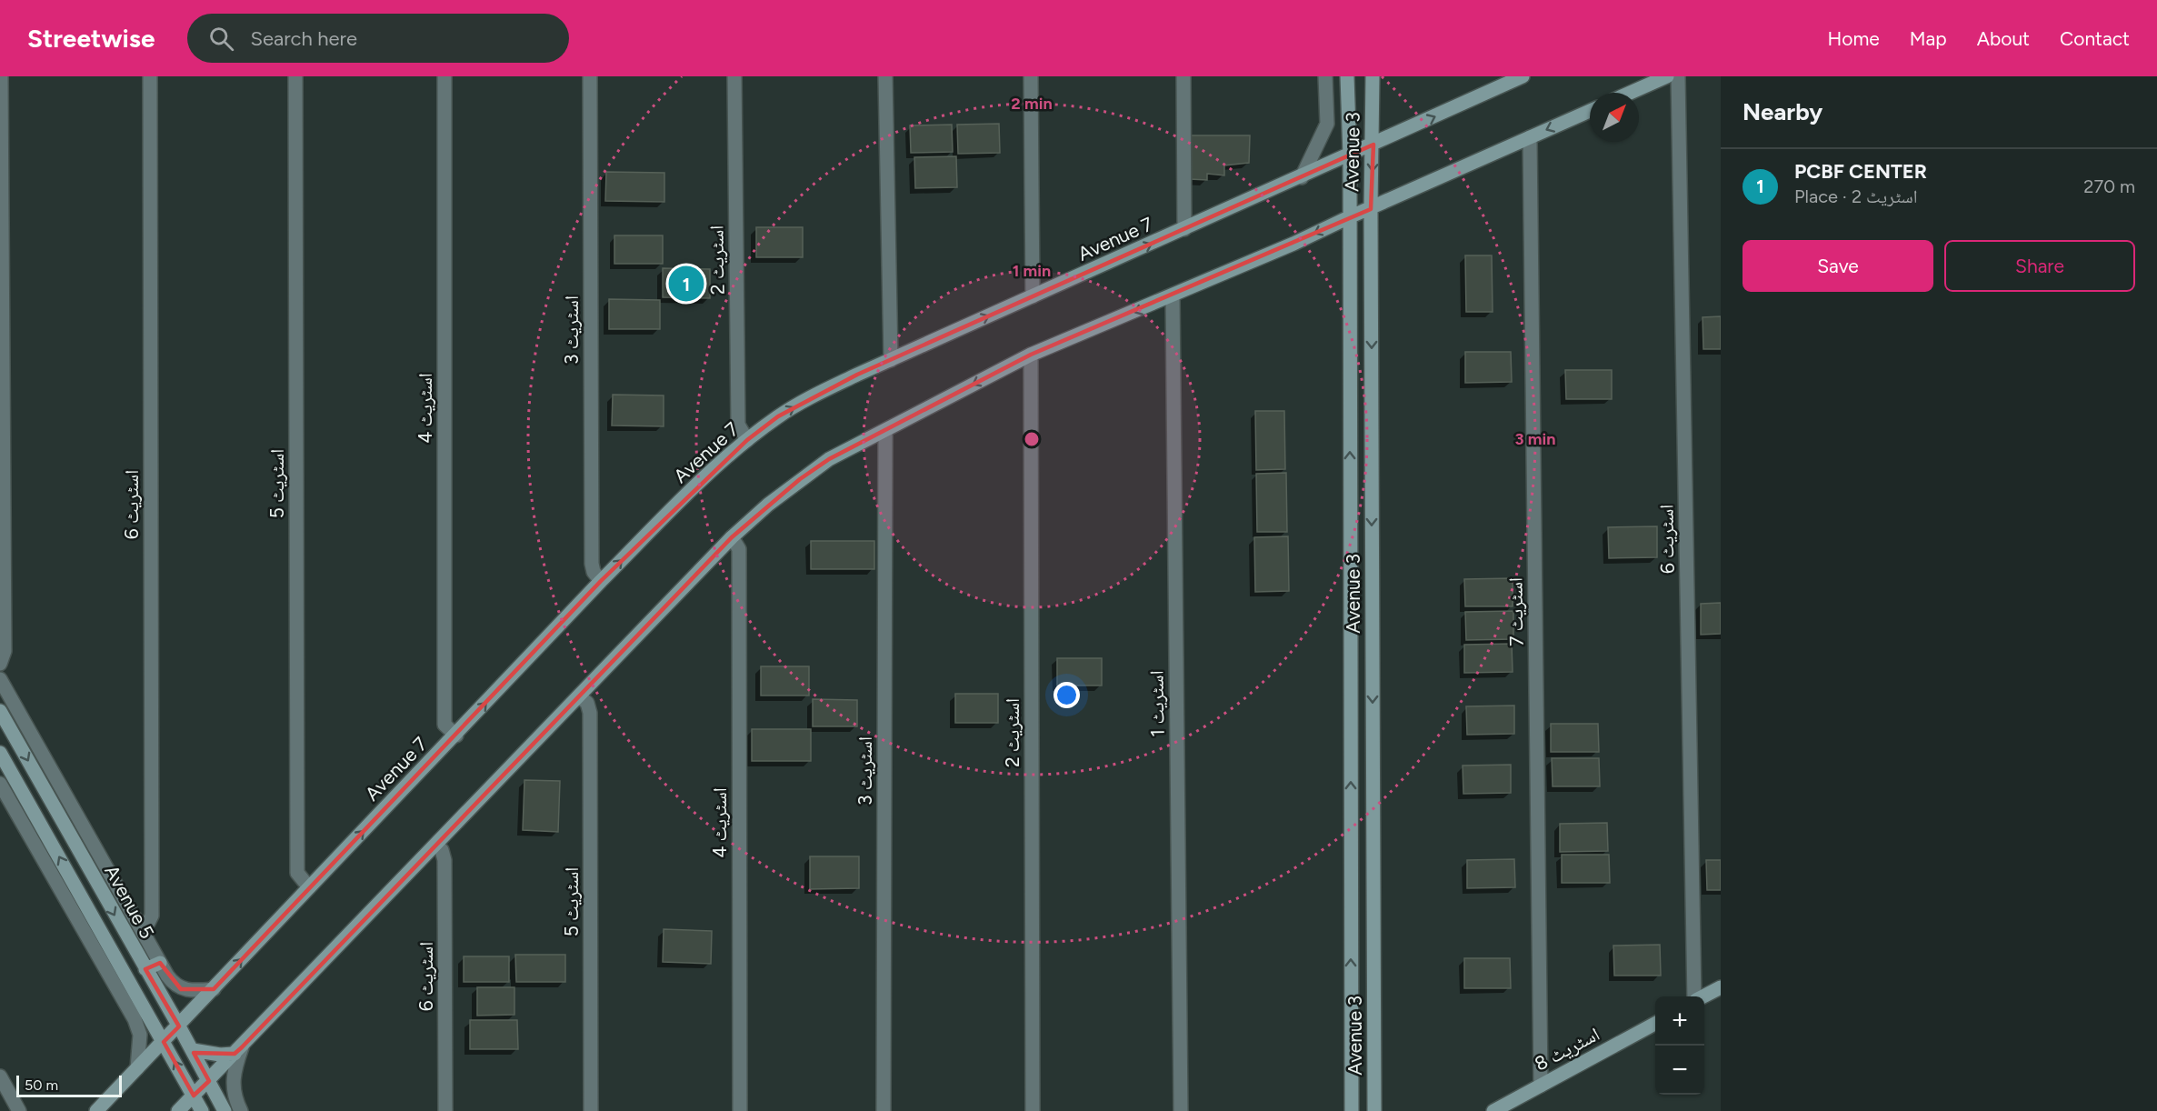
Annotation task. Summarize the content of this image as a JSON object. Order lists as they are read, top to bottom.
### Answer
{
  "streets": {
    "main road": [
      "Avenue 3",
      "Avenue 7",
      "Avenue 5",
      "اسٹریٹ 8"
    ],
    "street": [
      "اسٹریٹ 2",
      "اسٹریٹ 3",
      "اسٹریٹ 4",
      "اسٹریٹ 5",
      "اسٹریٹ 6",
      "اسٹریٹ 7",
      "اسٹریٹ 1"
    ]
  },
  "crossings": [
    ["Avenue 3", "Avenue 7"],
    ["Avenue 7", "اسٹریٹ 2"],
    ["Avenue 7", "اسٹریٹ 3"],
    ["Avenue 7", "اسٹریٹ 4"],
    ["Avenue 7", "اسٹریٹ 5"],
    ["Avenue 7", "Avenue 5"],
    ["اسٹریٹ 7", "اسٹریٹ 8"]
  ],
  "scale_bar": "50 m",
  "north": "top right",
  "page": {
    "header": "Streetwise",
    "search": "Search here",
    "nav": [
      "Home",
      "Map",
      "About",
      "Contact"
    ],
    "heading": "Nearby",
    "list": [
      {
        "mark": "1",
        "name": "PCBF CENTER",
        "note": "Place · اسٹریٹ 2",
        "value": "270 m"
      }
    ],
    "buttons": ["Save", "Share"],
    "pins": "1",
    "map_buttons": ["+", "−"],
    "scale": "50 m"
  },
  "rings": ["2 min", "1 min", "3 min"]
}
